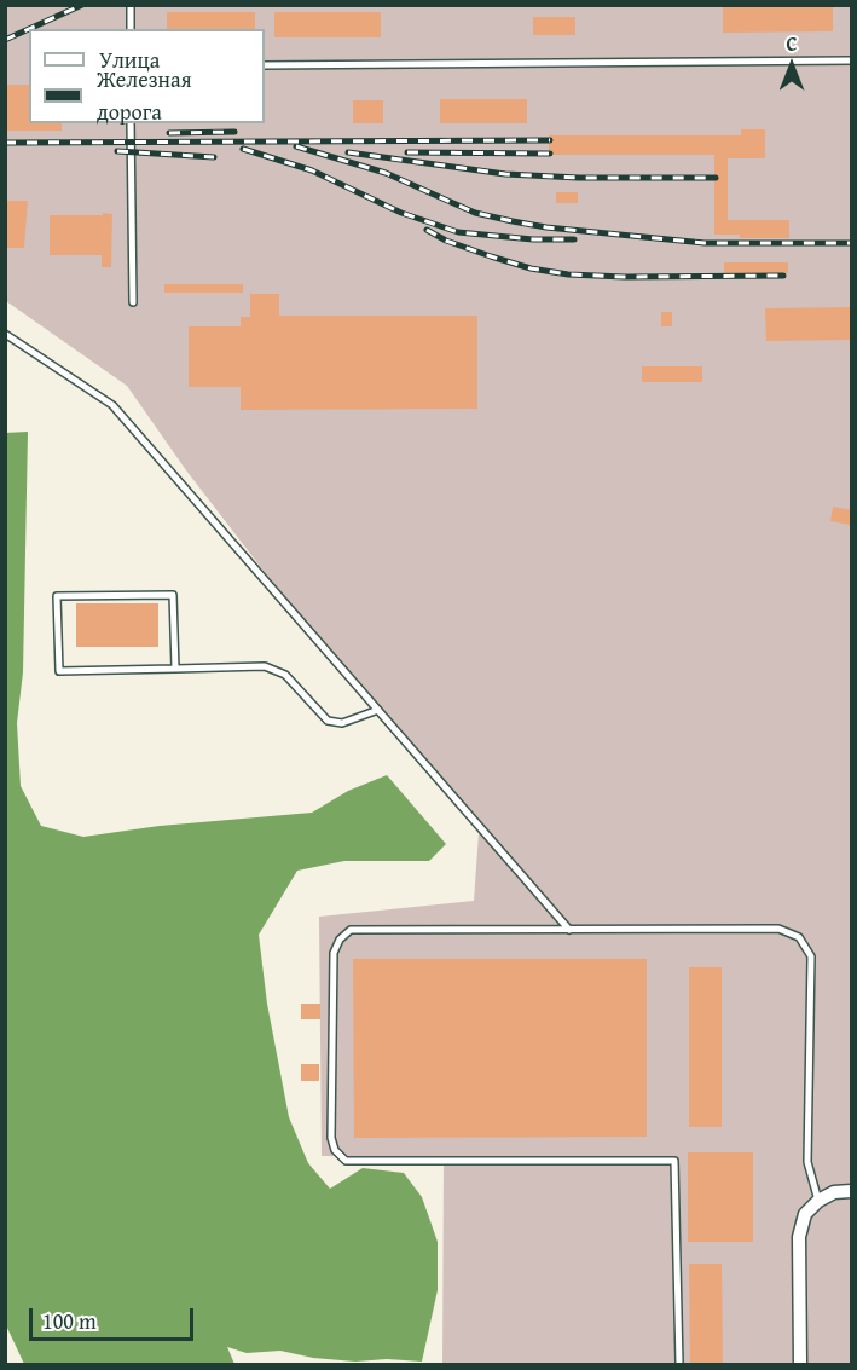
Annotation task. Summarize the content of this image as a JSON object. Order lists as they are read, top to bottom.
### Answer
{
  "legend": ["Улица", "Железная дорога"],
  "scale_bar": "100 m",
  "north": "top"
}
